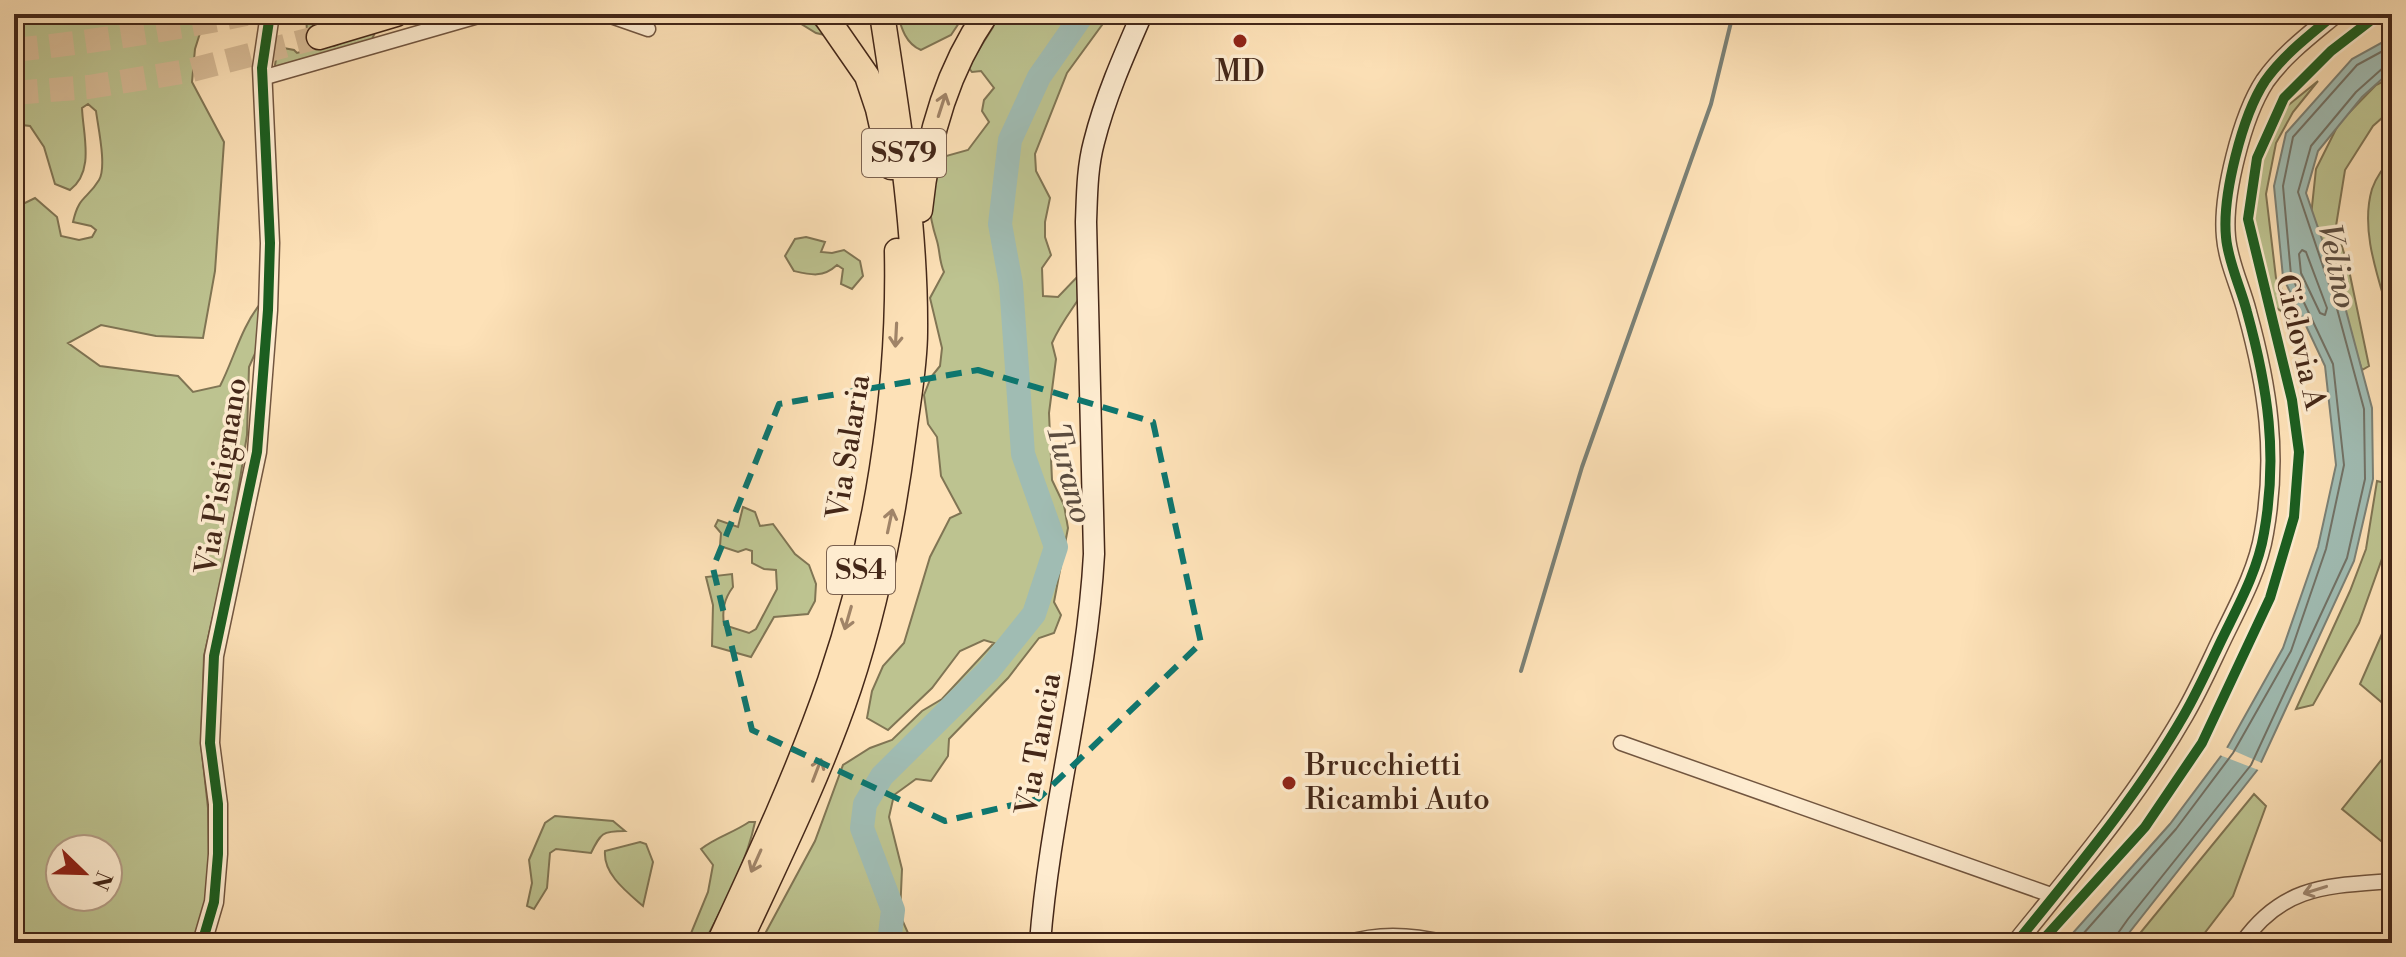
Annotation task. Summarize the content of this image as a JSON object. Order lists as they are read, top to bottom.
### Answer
{
  "streets": {
    "highway": ["SS79", "Via Salaria", "SS4"],
    "main road": ["Via Tancia"],
    "street": ["Via Pistignano"],
    "cycle path": ["Ciclovia A"]
  },
  "crossings": [
    ["SS79", "Via Salaria"],
    ["SS79", "SS4"],
    ["Via Salaria", "SS4"]
  ],
  "water": ["Velino", "Turano"],
  "places": ["MD", "Brucchietti Ricambi Auto"],
  "north": "bottom right"
}
